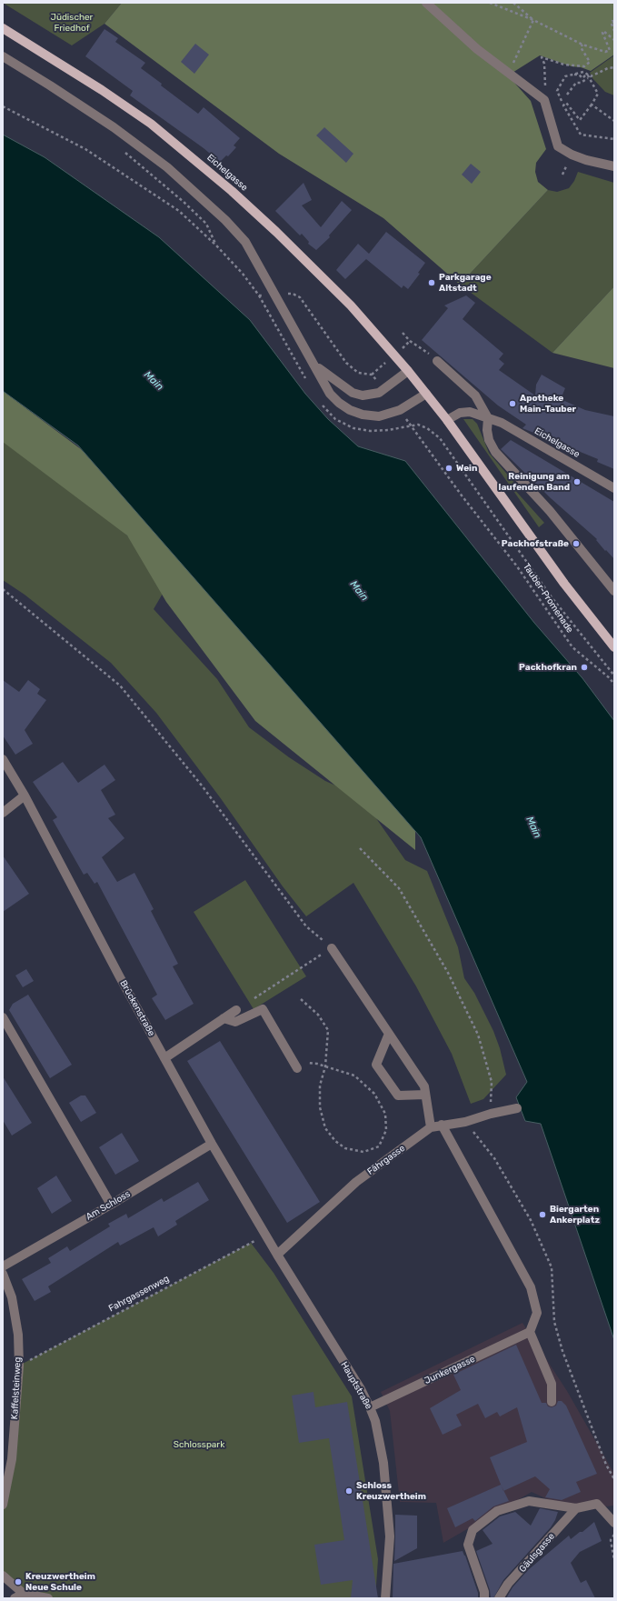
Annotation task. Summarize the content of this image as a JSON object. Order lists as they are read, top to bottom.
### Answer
{
  "streets": {
    "main road": ["Eichelgasse"],
    "street": [
      "Brückenstraße",
      "Fährgasse",
      "Am Schloss",
      "Junkergasse",
      "Hauptstraße",
      "Kaffelsteinweg",
      "Gäulsgasse"
    ],
    "path": ["Tauber-Promenade", "Fahrgassenweg"]
  },
  "crossings": [
    ["Brückenstraße", "Fährgasse"],
    ["Brückenstraße", "Am Schloss"],
    ["Brückenstraße", "Fahrgassenweg"],
    ["Brückenstraße", "Hauptstraße"],
    ["Fährgasse", "Hauptstraße"],
    ["Fahrgassenweg", "Kaffelsteinweg"],
    ["Junkergasse", "Hauptstraße"]
  ],
  "water": ["Main"],
  "parks": ["Jüdischer Friedhof", "Schlosspark"],
  "places": [
    "Parkgarage Altstadt",
    "Apotheke Main-Tauber",
    "Wein",
    "Reinigung am laufenden Band",
    "Packhofstraße",
    "Packhofkran",
    "Biergarten Ankerplatz",
    "Schloss Kreuzwertheim",
    "Kreuzwertheim Neue Schule"
  ]
}
